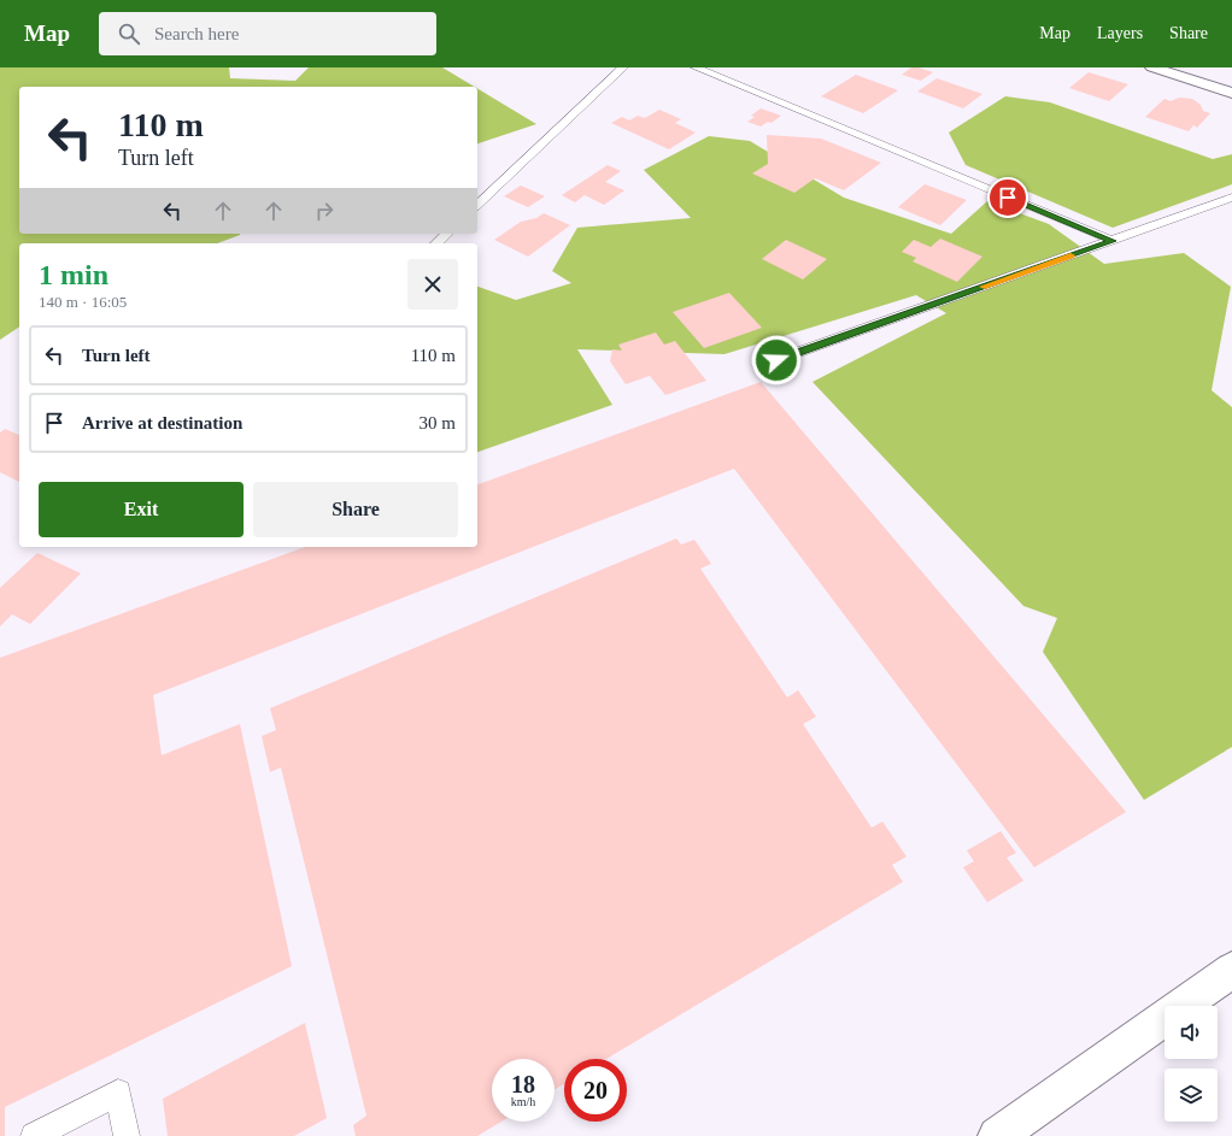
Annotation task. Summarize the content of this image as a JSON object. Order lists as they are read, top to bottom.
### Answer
{
  "page": {
    "header": "Map",
    "search": "Search here",
    "nav": ["Map", "Layers", "Share"],
    "turn": ["110 m", "Turn left"],
    "heading": ["1 min", "140 m · 16:05"],
    "list": [
      {
        "name": "Turn left",
        "value": "110 m"
      },
      {
        "name": "Arrive at destination",
        "value": "30 m"
      }
    ],
    "buttons": ["Exit", "Share"],
    "speed": "18 km/h",
    "limit": "20"
  }
}
